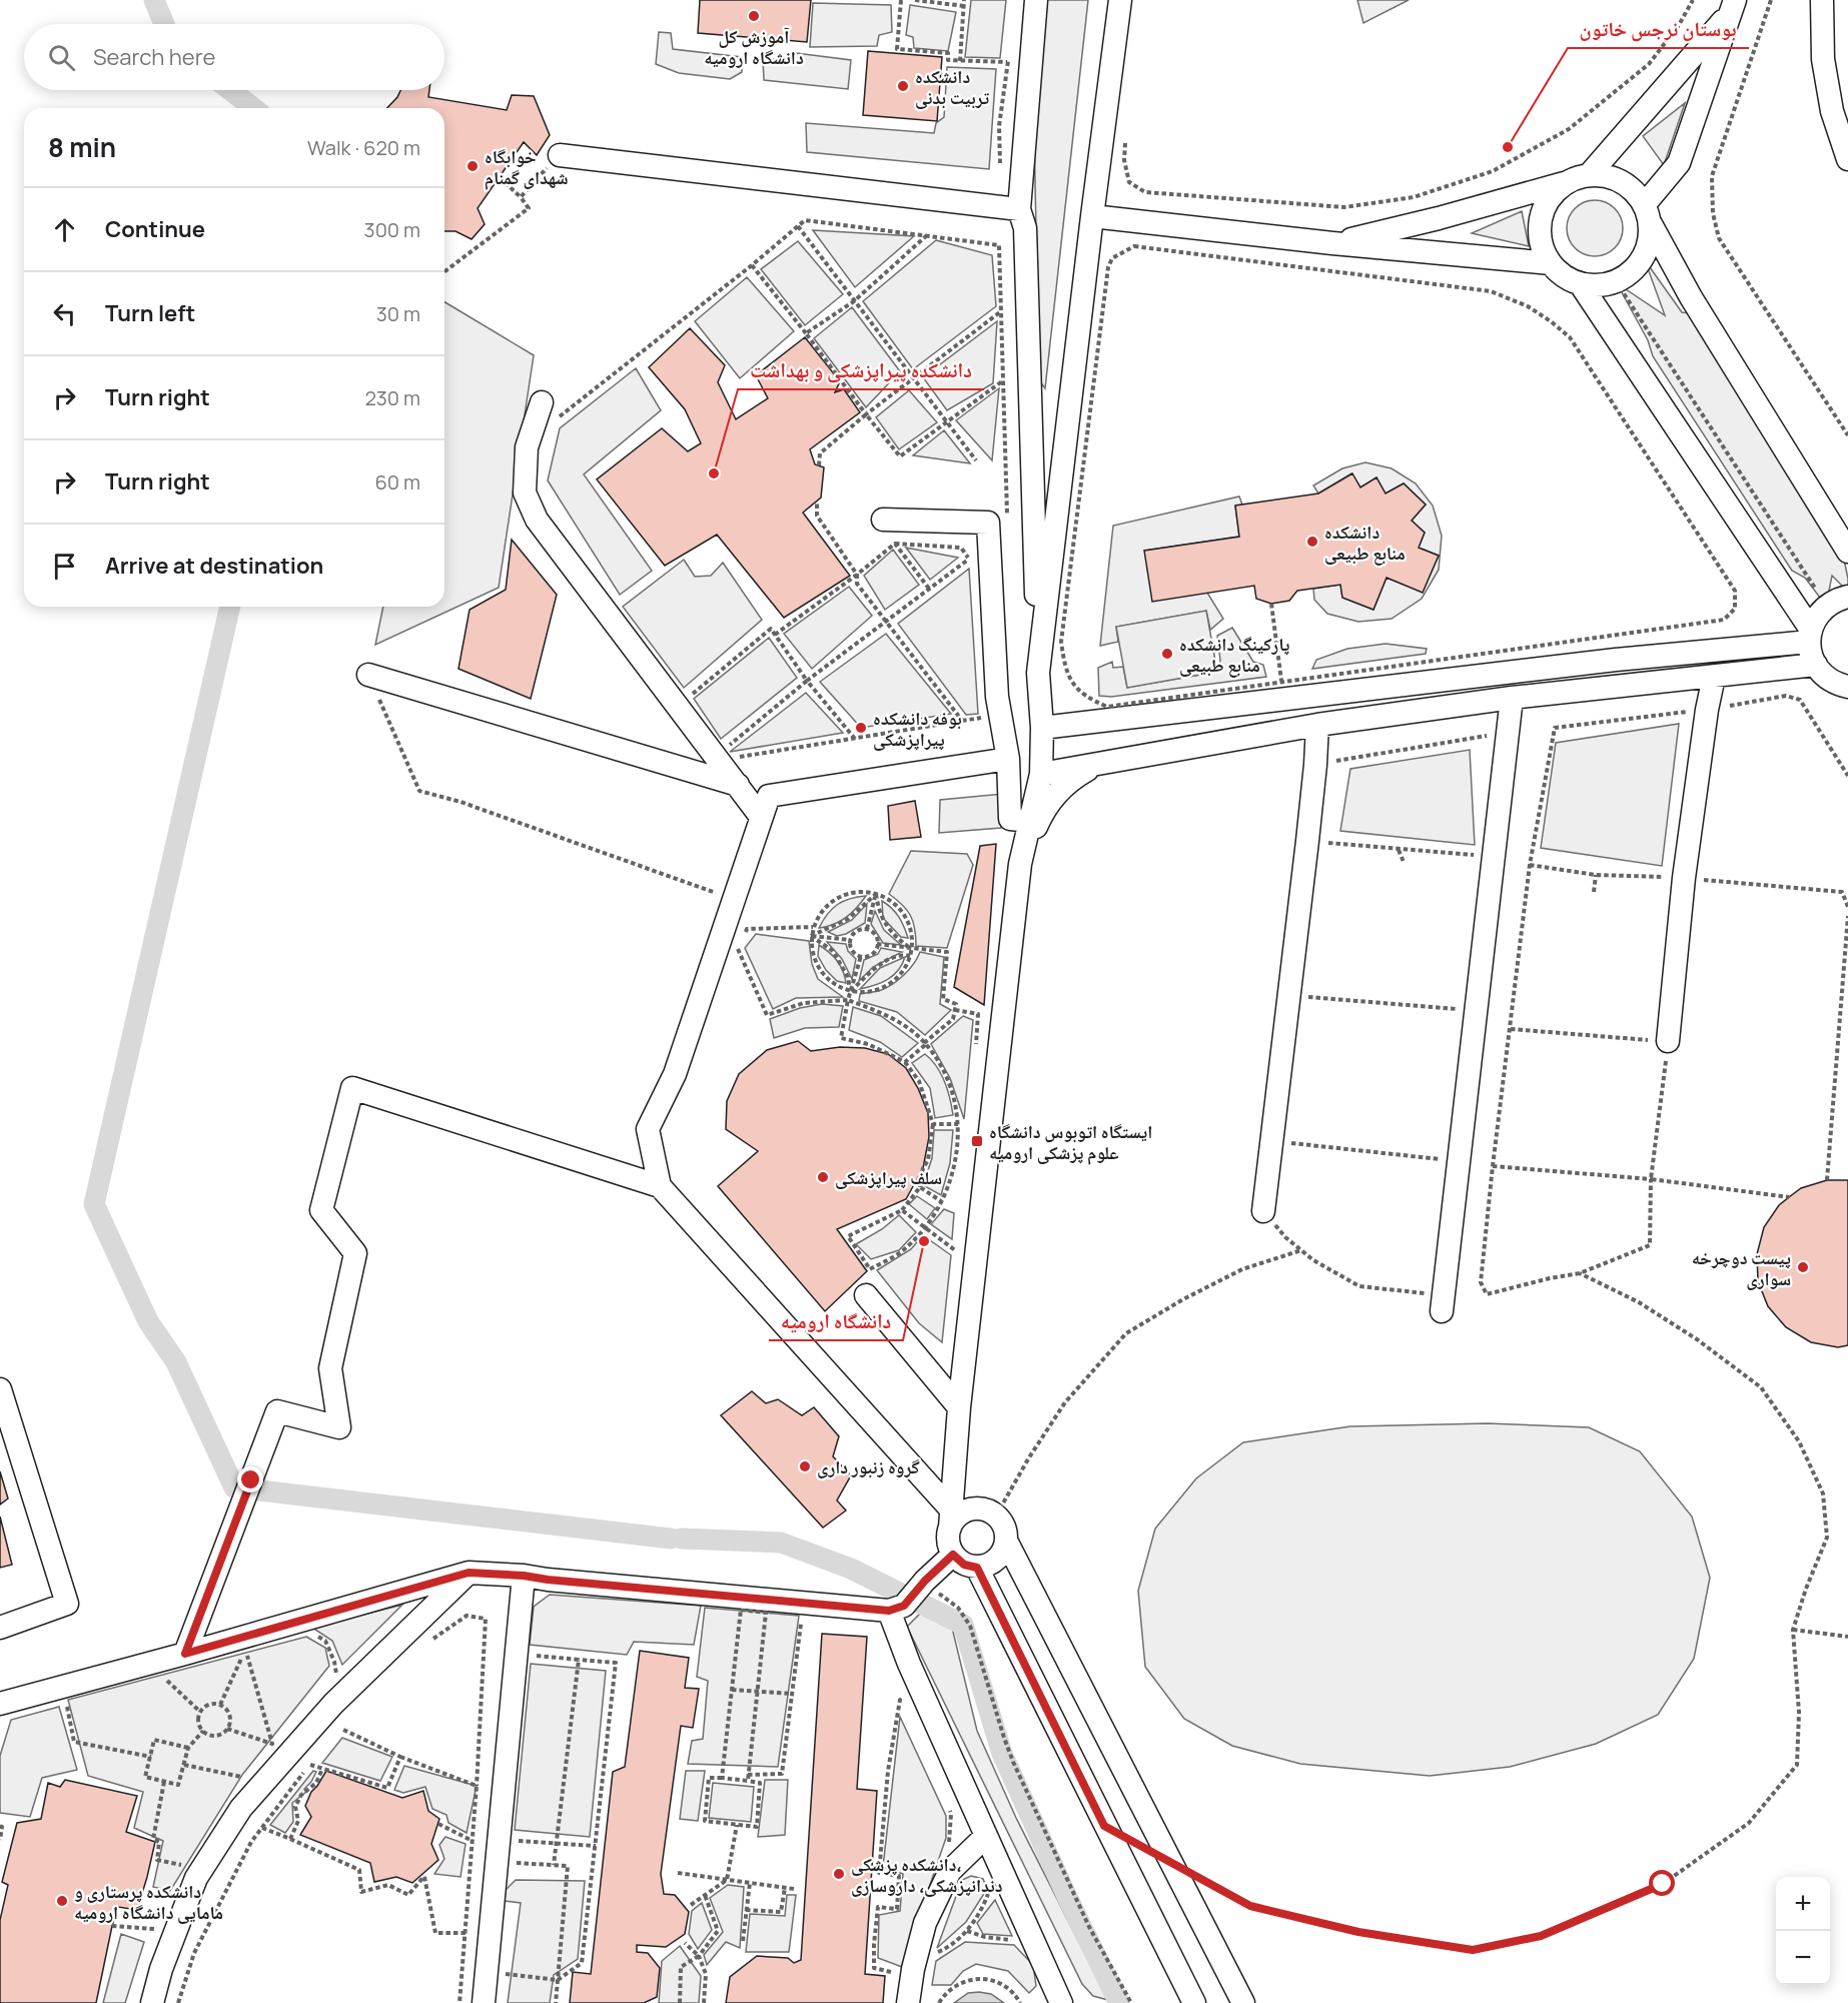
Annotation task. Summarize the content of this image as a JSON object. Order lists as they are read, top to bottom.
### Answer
{
  "places": {
    "other": [
      "آموزش کل دانشگاه ارومیه",
      "دانشکده تربیت بدنی",
      "بوستان نرجس خاتون",
      "خوابگاه شهدای گمنام",
      "دانشکده پیراپزشکی و بهداشت",
      "دانشکده منابع طبیعی",
      "پارکینگ دانشکده منابع طبیعی",
      "بوفه دانشکده پیراپزشکی",
      "سلف پیراپزشکی",
      "دانشگاه ارومیه",
      "پیست دوچرخه سواری",
      "گروه زنبور داری",
      "دانشکده پزشکی، دندانپزشکی، داروسازی",
      "دانشکده پرستاری و مامایی دانشگاه ارومیه"
    ],
    "transit": ["ایستگاه اتوبوس دانشگاه علوم پزشکی ارومیه"]
  },
  "page": {
    "search": "Search here",
    "heading": ["8 min", "Walk · 620 m"],
    "list": [
      ["Continue", "300 m"],
      ["Turn left", "30 m"],
      ["Turn right", "230 m"],
      ["Turn right", "60 m"],
      "Arrive at destination"
    ],
    "map_buttons": ["+", "−"]
  }
}
